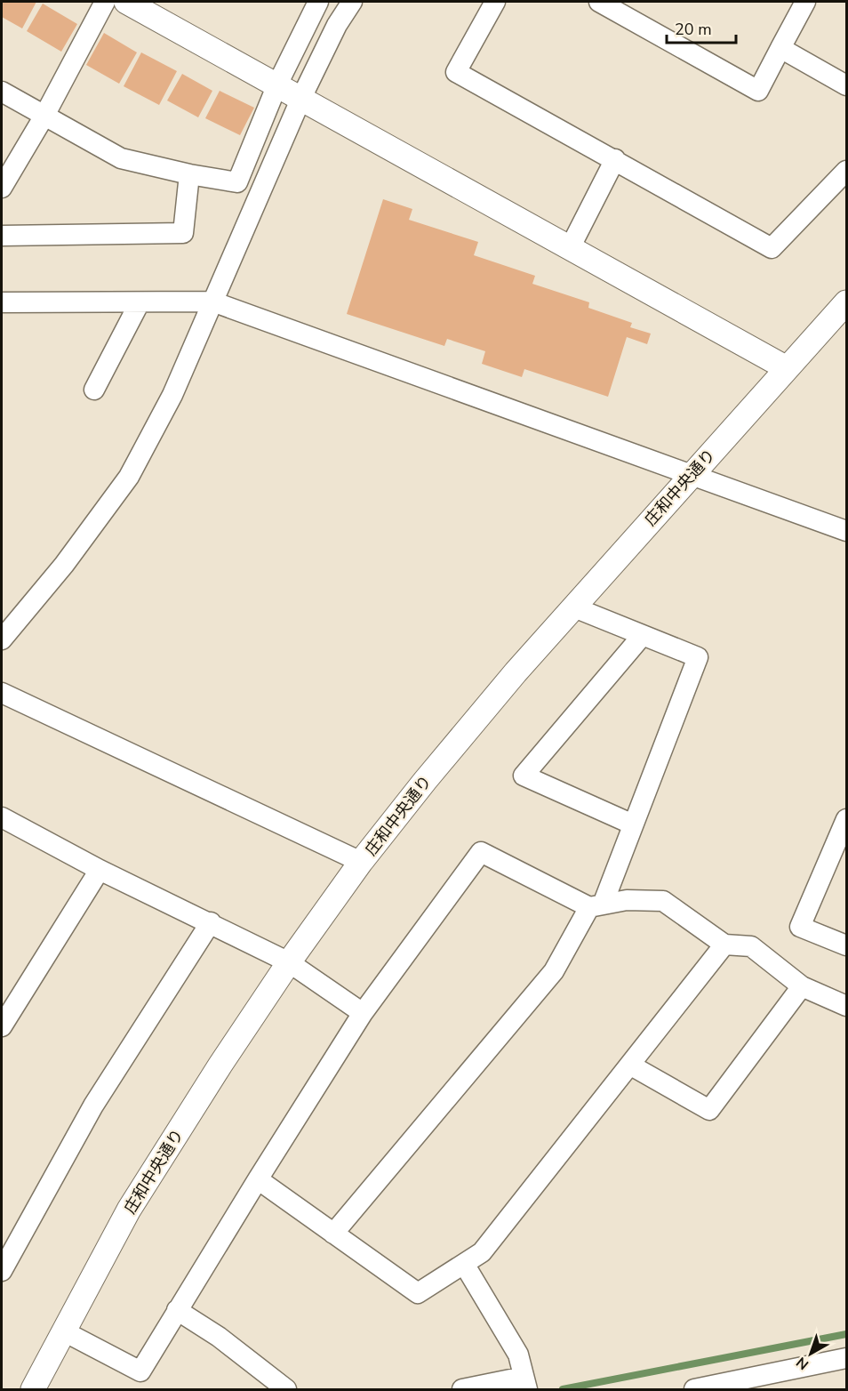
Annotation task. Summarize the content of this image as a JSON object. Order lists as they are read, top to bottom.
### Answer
{
  "streets": {
    "street": ["庄和中央通り"]
  },
  "scale_bar": "20 m",
  "north": "bottom left"
}
